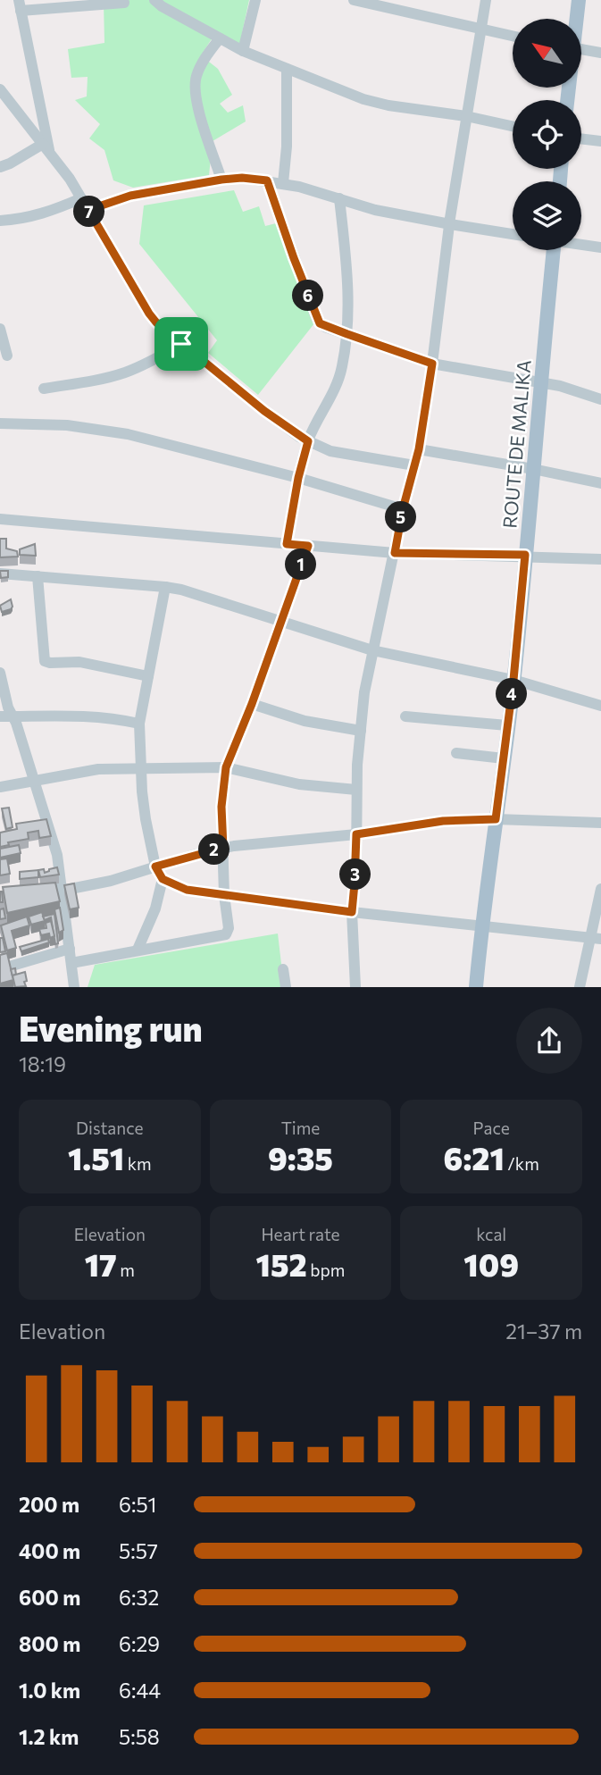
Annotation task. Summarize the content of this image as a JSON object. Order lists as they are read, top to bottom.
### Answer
{
  "streets": {
    "main road": ["ROUTE DE MALIKA"]
  },
  "north": "top left",
  "page": {
    "pins": [
      "7",
      "6",
      "5",
      "1",
      "4",
      "2",
      "3"
    ],
    "heading": ["Evening run", "18:19"],
    "stats": [
      ["Distance", "1.51 km"],
      ["Time", "9:35"],
      ["Pace", "6:21 /km"],
      ["Elevation", "17 m"],
      ["Heart rate", "152 bpm"],
      ["kcal", "109"]
    ],
    "chart": ["Elevation", "21–37 m"],
    "list": [
      {
        "name": "200 m",
        "note": "6:51"
      },
      {
        "name": "400 m",
        "note": "5:57"
      },
      {
        "name": "600 m",
        "note": "6:32"
      },
      {
        "name": "800 m",
        "note": "6:29"
      },
      {
        "name": "1.0 km",
        "note": "6:44"
      },
      {
        "name": "1.2 km",
        "note": "5:58"
      }
    ]
  }
}
